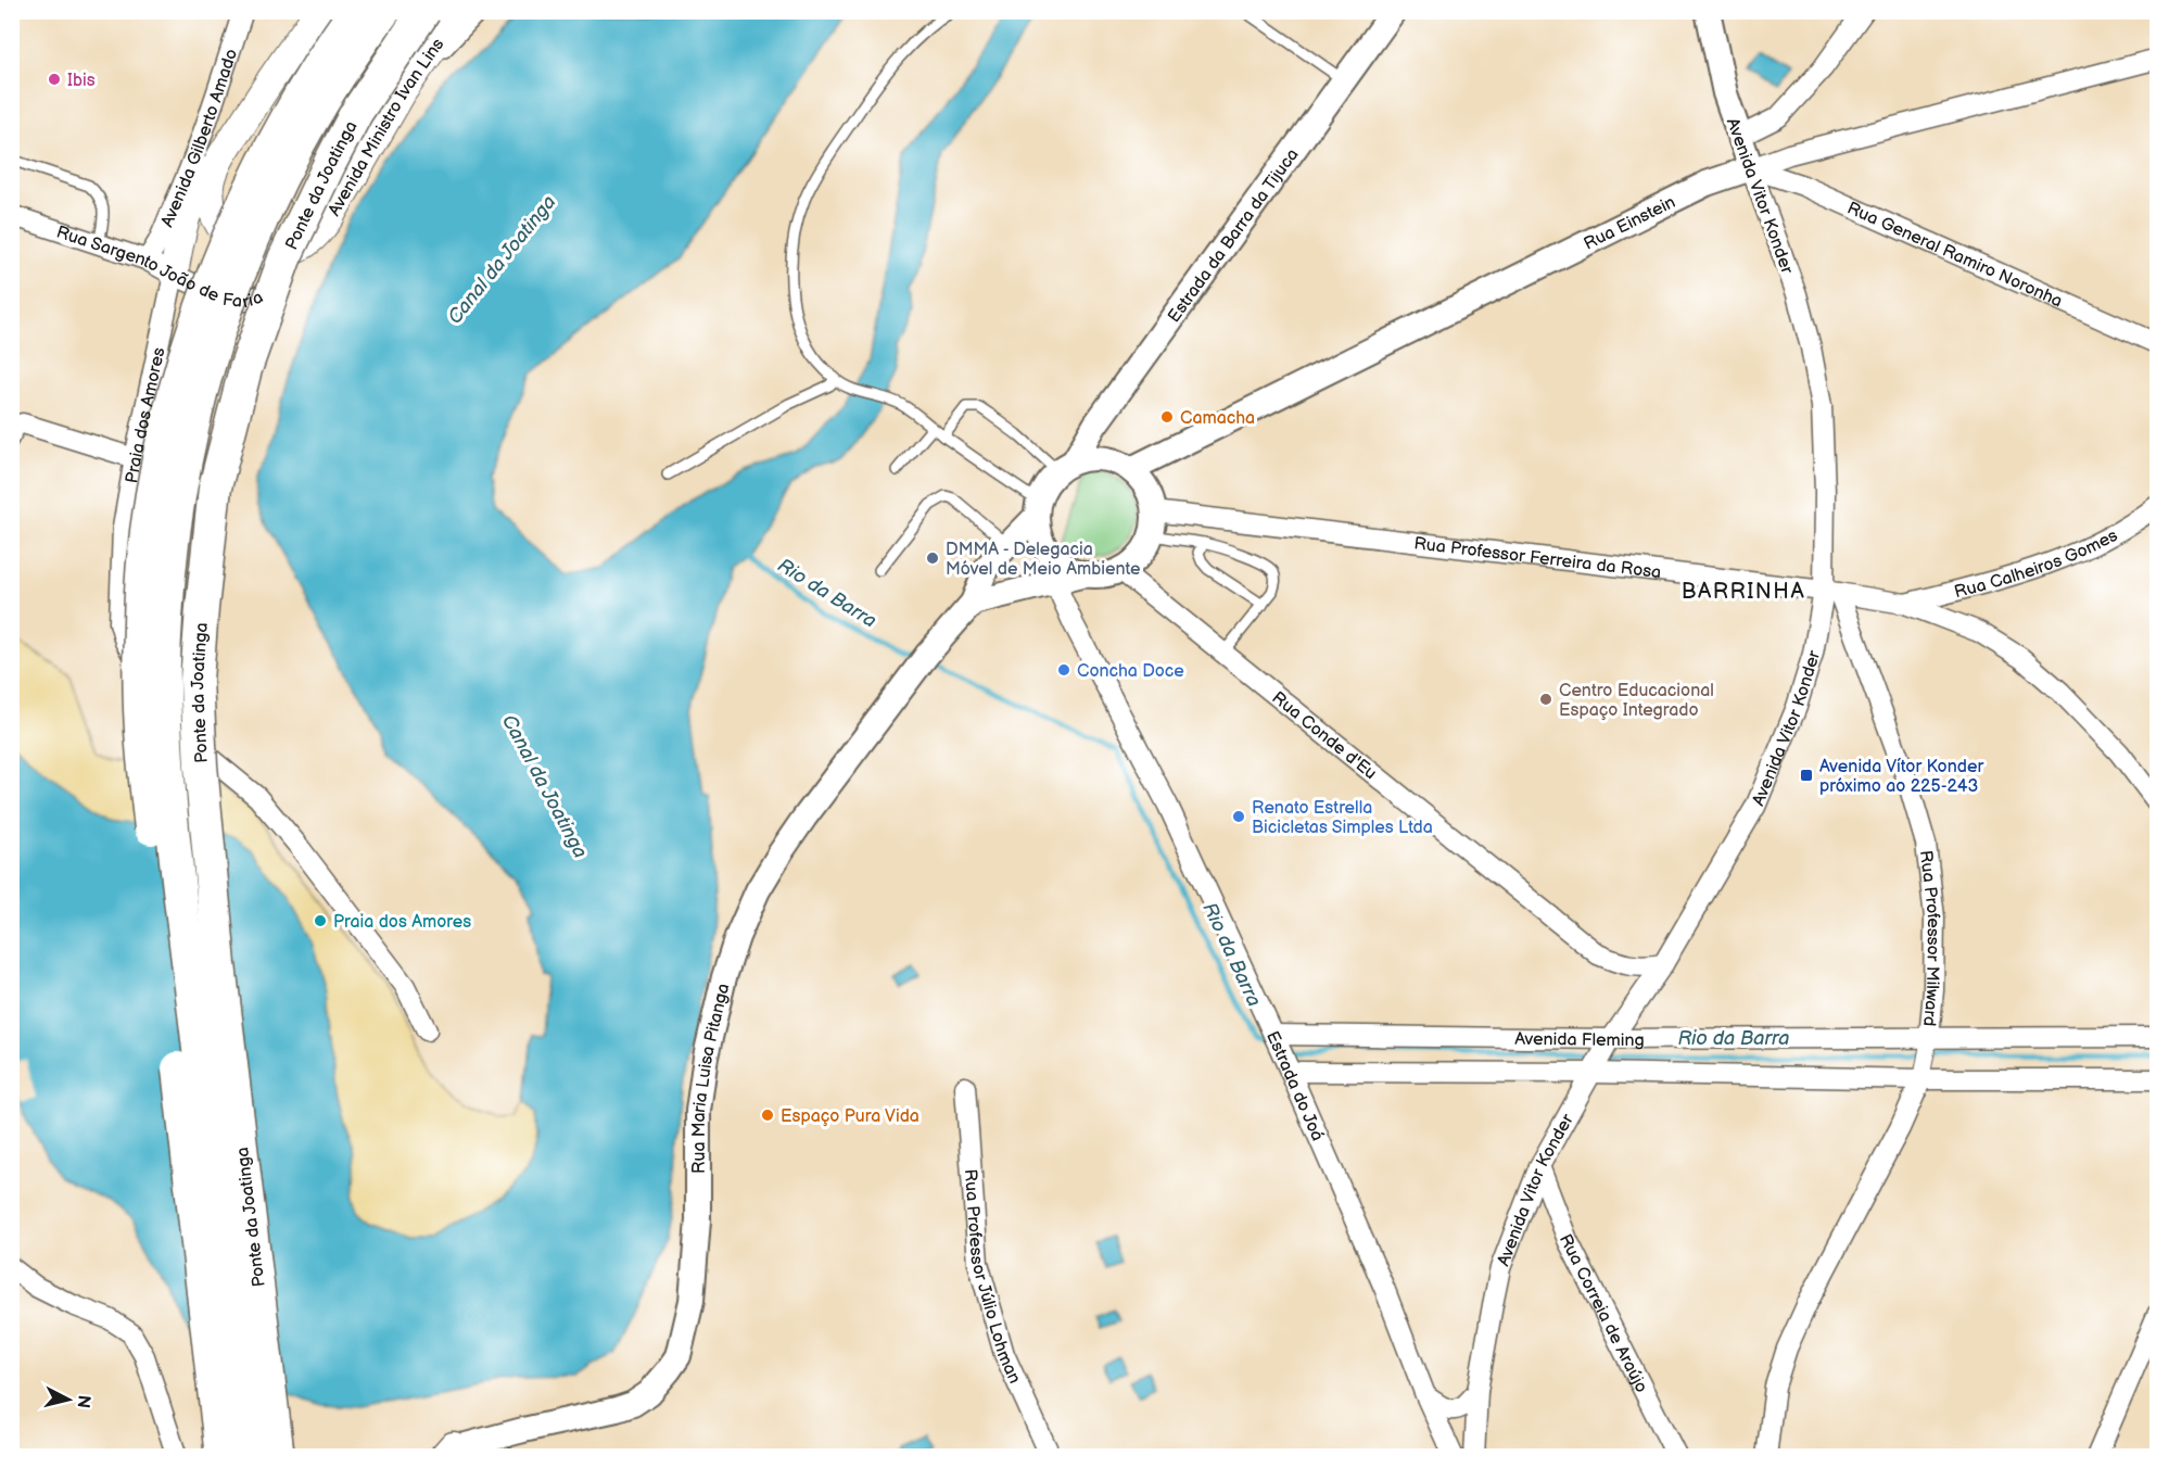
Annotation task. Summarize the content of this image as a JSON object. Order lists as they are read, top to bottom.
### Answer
{
  "streets": {
    "highway": ["Ponte da Joatinga"],
    "main road": ["Avenida Ministro Ivan Lins"],
    "street": [
      "Avenida Gilberto Amado",
      "Avenida Vitor Konder",
      "Rua Einstein",
      "Estrada da Barra da Tijuca",
      "Rua General Ramiro Noronha",
      "Rua Sargento João de Faria",
      "Praia dos Amores",
      "Rua Professor Ferreira da Rosa",
      "Rua Calheiros Gomes",
      "Rua Conde d'Eu",
      "Rua Professor Milward",
      "Avenida Fleming",
      "Rua Maria Luisa Pitanga",
      "Estrada do Joá",
      "Rua Professor Júlio Lohman",
      "Rua Correia de Araújo"
    ]
  },
  "crossings": [
    ["Avenida Ministro Ivan Lins", "Rua Sargento João de Faria"],
    ["Avenida Gilberto Amado", "Rua Sargento João de Faria"],
    ["Avenida Vitor Konder", "Rua Einstein"],
    ["Avenida Vitor Konder", "Rua General Ramiro Noronha"],
    ["Avenida Vitor Konder", "Rua Professor Ferreira da Rosa"],
    ["Avenida Vitor Konder", "Rua Conde d'Eu"],
    ["Avenida Vitor Konder", "Rua Professor Milward"],
    ["Avenida Vitor Konder", "Avenida Fleming"],
    ["Avenida Vitor Konder", "Rua Correia de Araújo"],
    ["Rua Einstein", "Estrada da Barra da Tijuca"],
    ["Rua Einstein", "Rua General Ramiro Noronha"],
    ["Rua Einstein", "Rua Professor Ferreira da Rosa"],
    ["Rua Einstein", "Rua Conde d'Eu"],
    ["Rua Einstein", "Rua Maria Luisa Pitanga"],
    ["Rua Einstein", "Estrada do Joá"],
    ["Estrada da Barra da Tijuca", "Rua Professor Ferreira da Rosa"],
    ["Estrada da Barra da Tijuca", "Rua Conde d'Eu"],
    ["Estrada da Barra da Tijuca", "Rua Maria Luisa Pitanga"],
    ["Estrada da Barra da Tijuca", "Estrada do Joá"],
    ["Rua Sargento João de Faria", "Praia dos Amores"],
    ["Rua Professor Ferreira da Rosa", "Rua Calheiros Gomes"],
    ["Rua Professor Ferreira da Rosa", "Rua Conde d'Eu"],
    ["Rua Professor Ferreira da Rosa", "Rua Professor Milward"],
    ["Rua Professor Ferreira da Rosa", "Rua Maria Luisa Pitanga"],
    ["Rua Professor Ferreira da Rosa", "Estrada do Joá"],
    ["Rua Conde d'Eu", "Rua Maria Luisa Pitanga"],
    ["Rua Conde d'Eu", "Estrada do Joá"],
    ["Rua Professor Milward", "Avenida Fleming"],
    ["Avenida Fleming", "Estrada do Joá"],
    ["Rua Maria Luisa Pitanga", "Estrada do Joá"]
  ],
  "districts": ["BARRINHA"],
  "water": ["Canal da Joatinga", "Rio da Barra"],
  "places": {
    "other": [
      "Ibis",
      "Camacha",
      "DMMA - Delegacia Móvel de Meio Ambiente",
      "Concha Doce",
      "Centro Educacional Espaço Integrado",
      "Renato Estrella Bicicletas Simples Ltda",
      "Praia dos Amores",
      "Espaço Pura Vida"
    ],
    "transit": ["Avenida Vítor Konder próximo ao 225-243"]
  },
  "north": "right"
}
